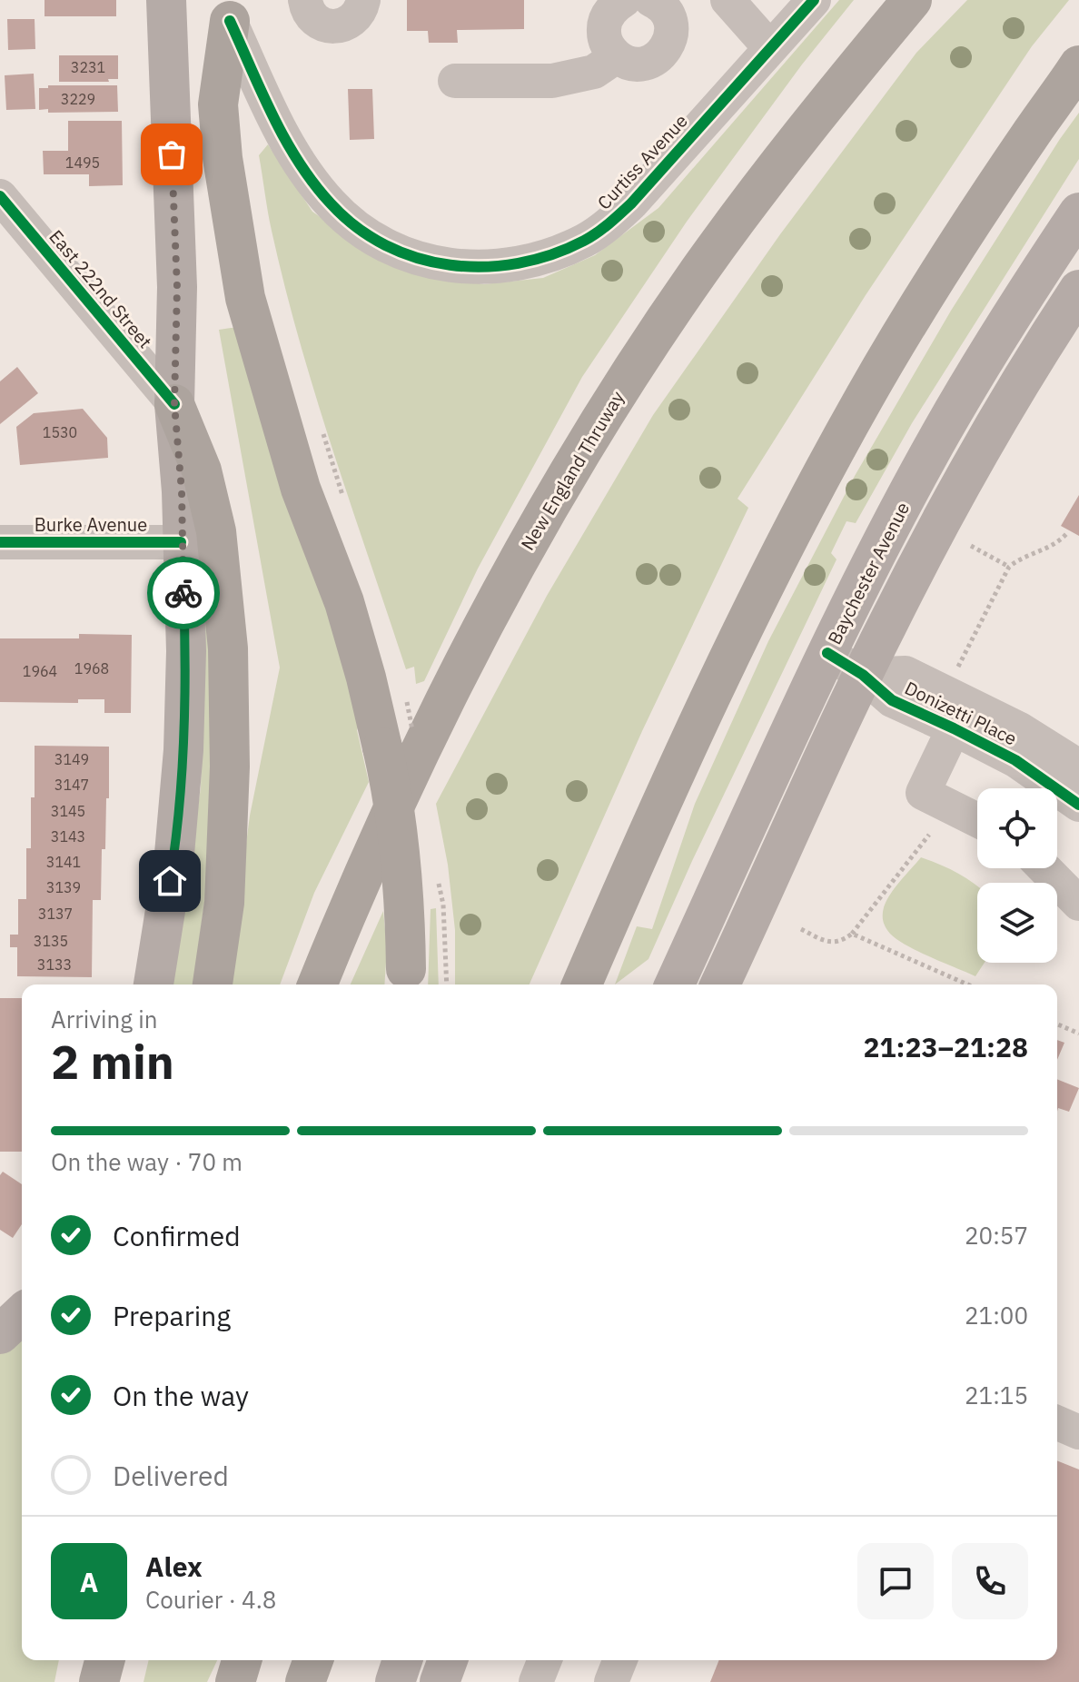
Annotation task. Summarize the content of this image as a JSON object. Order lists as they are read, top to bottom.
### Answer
{
  "streets": {
    "highway": ["New England Thruway"],
    "main road": ["Baychester Avenue"],
    "street": [
      "Curtiss Avenue",
      "East 222nd Street",
      "Burke Avenue",
      "Donizetti Place"
    ]
  },
  "crossings": [
    ["Baychester Avenue", "Donizetti Place"]
  ],
  "house_numbers": [
    "3231",
    "3229",
    "1495",
    "1530",
    "1968",
    "1964",
    "3149",
    "3147",
    "3145",
    "3143",
    "3141",
    "3139",
    "3137",
    "3135",
    "3133"
  ],
  "page": {
    "heading": ["2 min", "Arriving in", "21:23–21:28"],
    "panel": ["Alex", "Courier · 4.8"],
    "bar": "On the way · 70 m",
    "list": [
      ["Confirmed", "20:57"],
      ["Preparing", "21:00"],
      ["On the way", "21:15"],
      "Delivered"
    ],
    "round": "A"
  }
}
